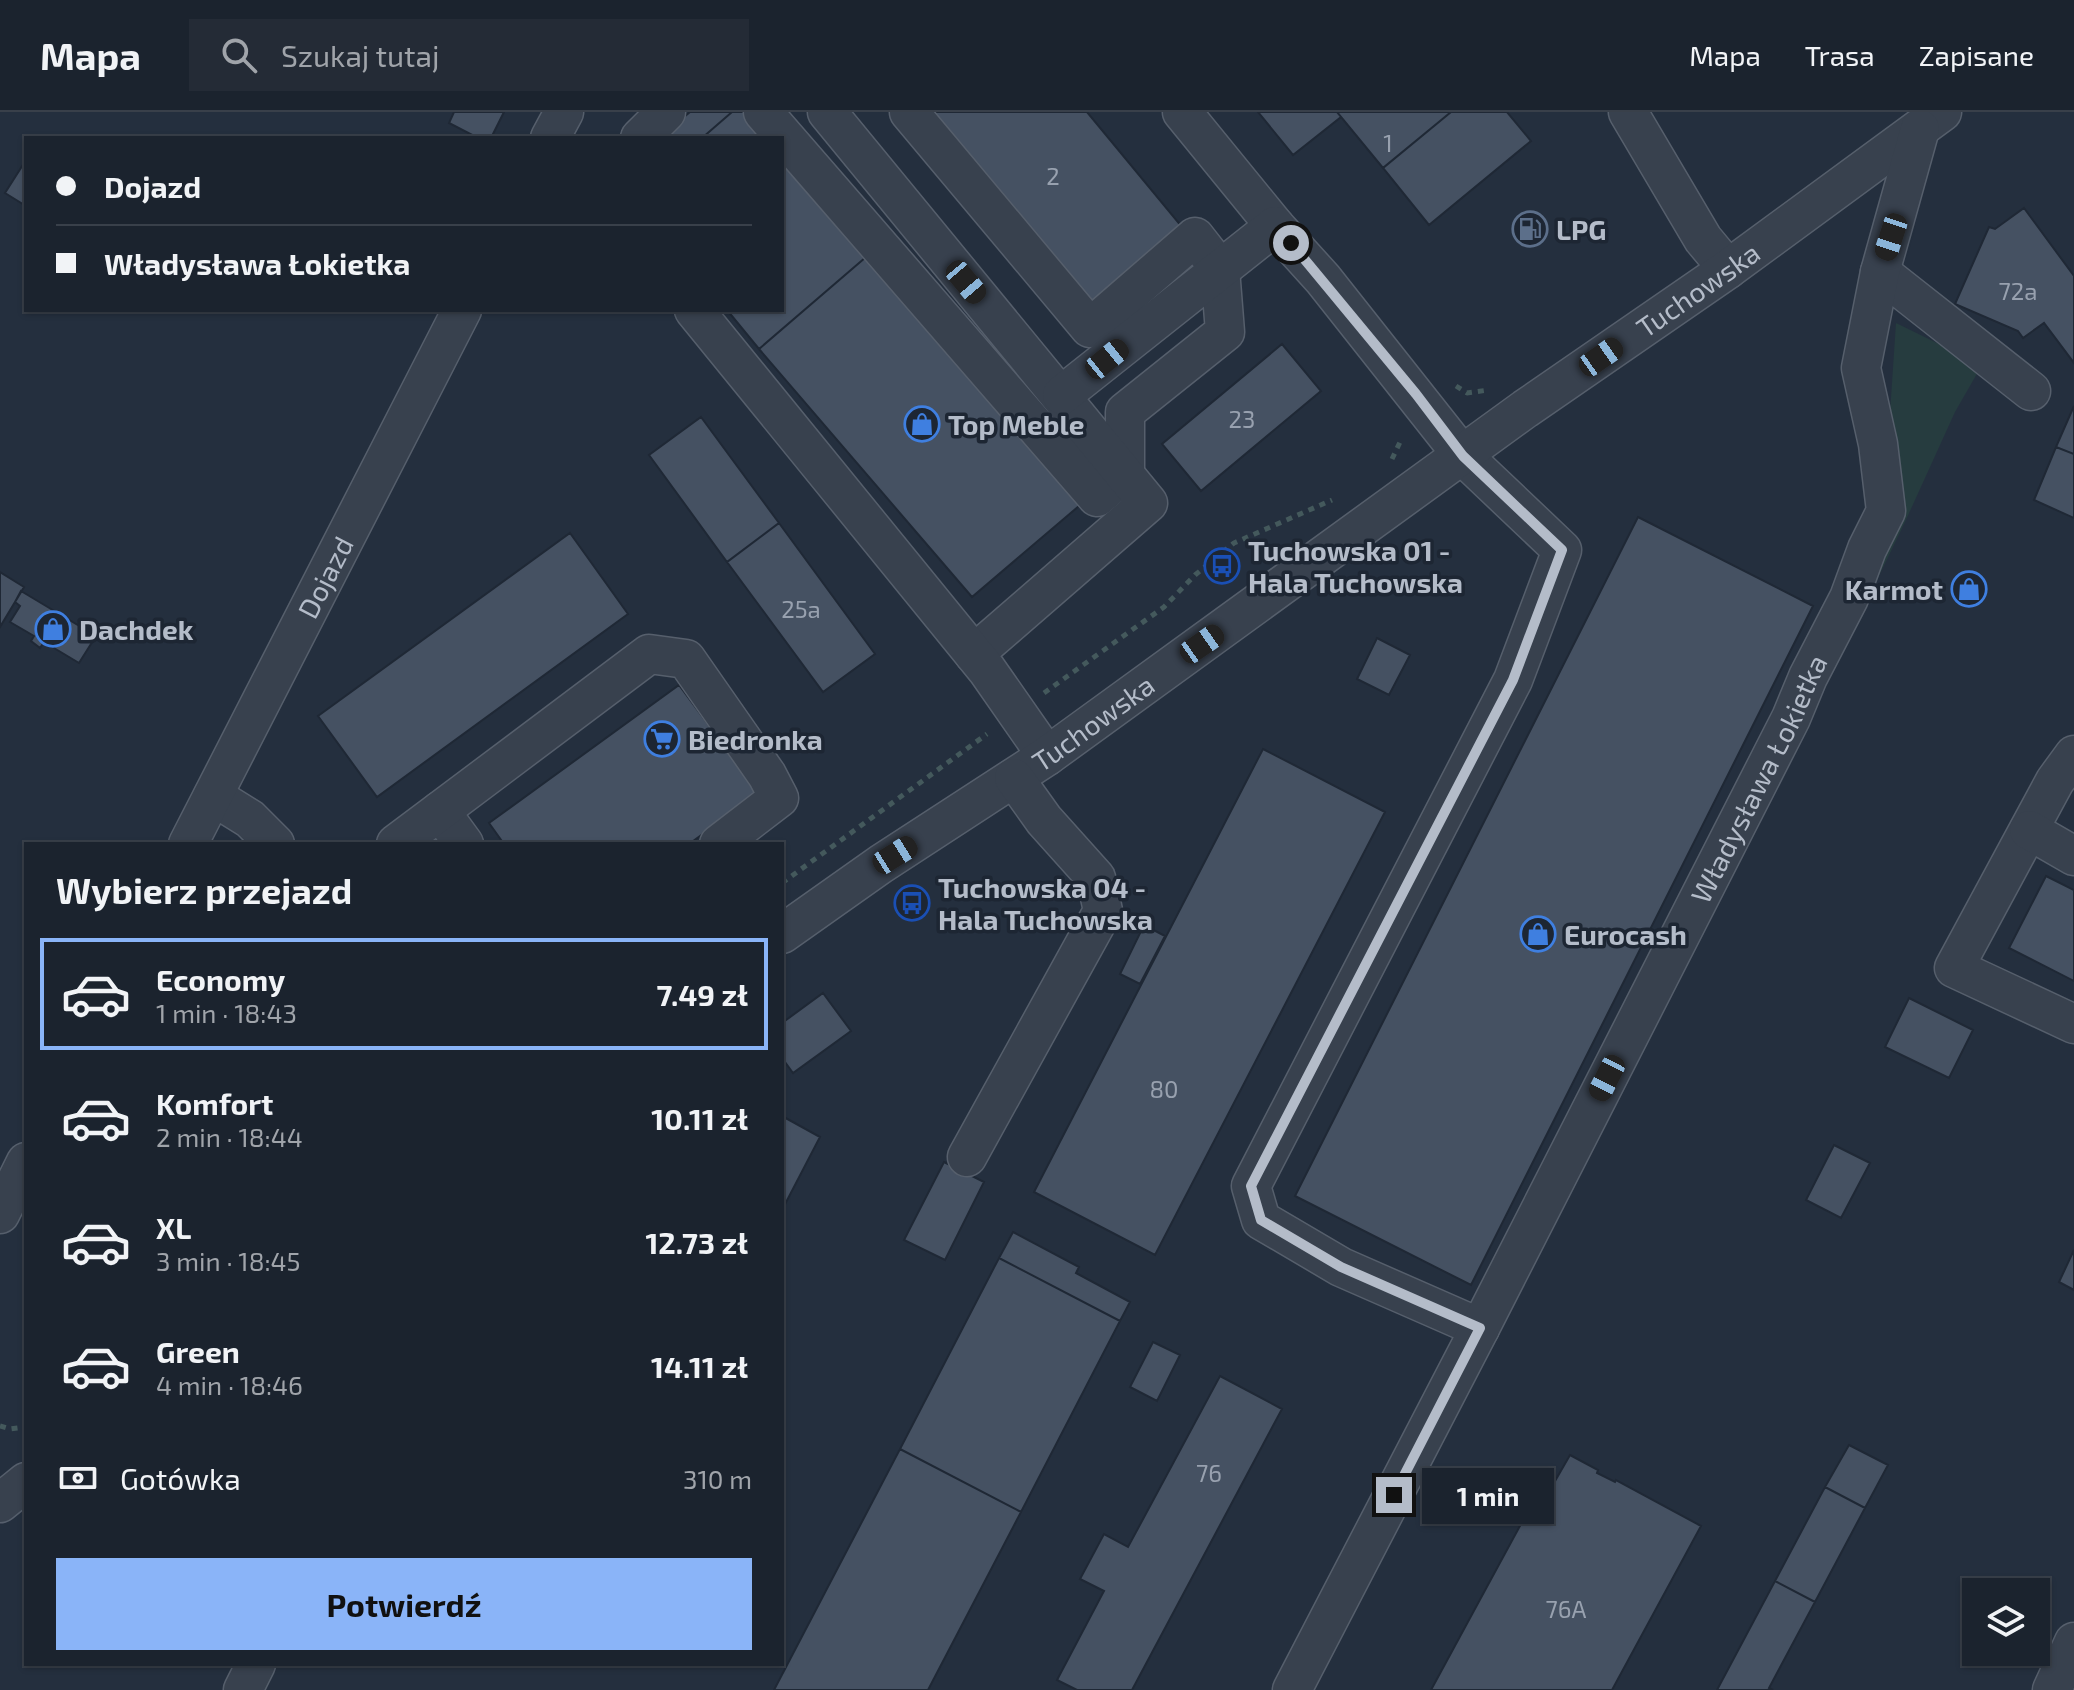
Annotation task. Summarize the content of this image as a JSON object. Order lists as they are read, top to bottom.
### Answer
{
  "streets": {
    "street": ["Tuchowska", "Dojazd", "Władysława Łokietka"]
  },
  "crossings": [
    ["Tuchowska", "Władysława Łokietka"]
  ],
  "places": {
    "fuel station": ["LPG"],
    "shop": [
      "Top Meble",
      "Karmot",
      "Dachdek",
      "Eurocash"
    ],
    "bus stop": ["Tuchowska 01 - Hala Tuchowska", "Tuchowska 04 - Hala Tuchowska"],
    "supermarket": ["Biedronka"]
  },
  "house_numbers": [
    "1",
    "2",
    "72a",
    "23",
    "25a",
    "80",
    "76",
    "76A"
  ],
  "page": {
    "header": "Mapa",
    "search": "Szukaj tutaj",
    "nav": ["Mapa", "Trasa", "Zapisane"],
    "banner": ["Dojazd", "Władysława Łokietka"],
    "heading": "Wybierz przejazd",
    "list": [
      {
        "name": "Economy",
        "note": "1 min · 18:43",
        "value": "7.49 zł"
      },
      {
        "name": "Komfort",
        "note": "2 min · 18:44",
        "value": "10.11 zł"
      },
      {
        "name": "XL",
        "note": "3 min · 18:45",
        "value": "12.73 zł"
      },
      {
        "name": "Green",
        "note": "4 min · 18:46",
        "value": "14.11 zł"
      }
    ],
    "pay": ["Gotówka", "310 m"],
    "bubble": "1 min",
    "buttons": "Potwierdź"
  }
}
